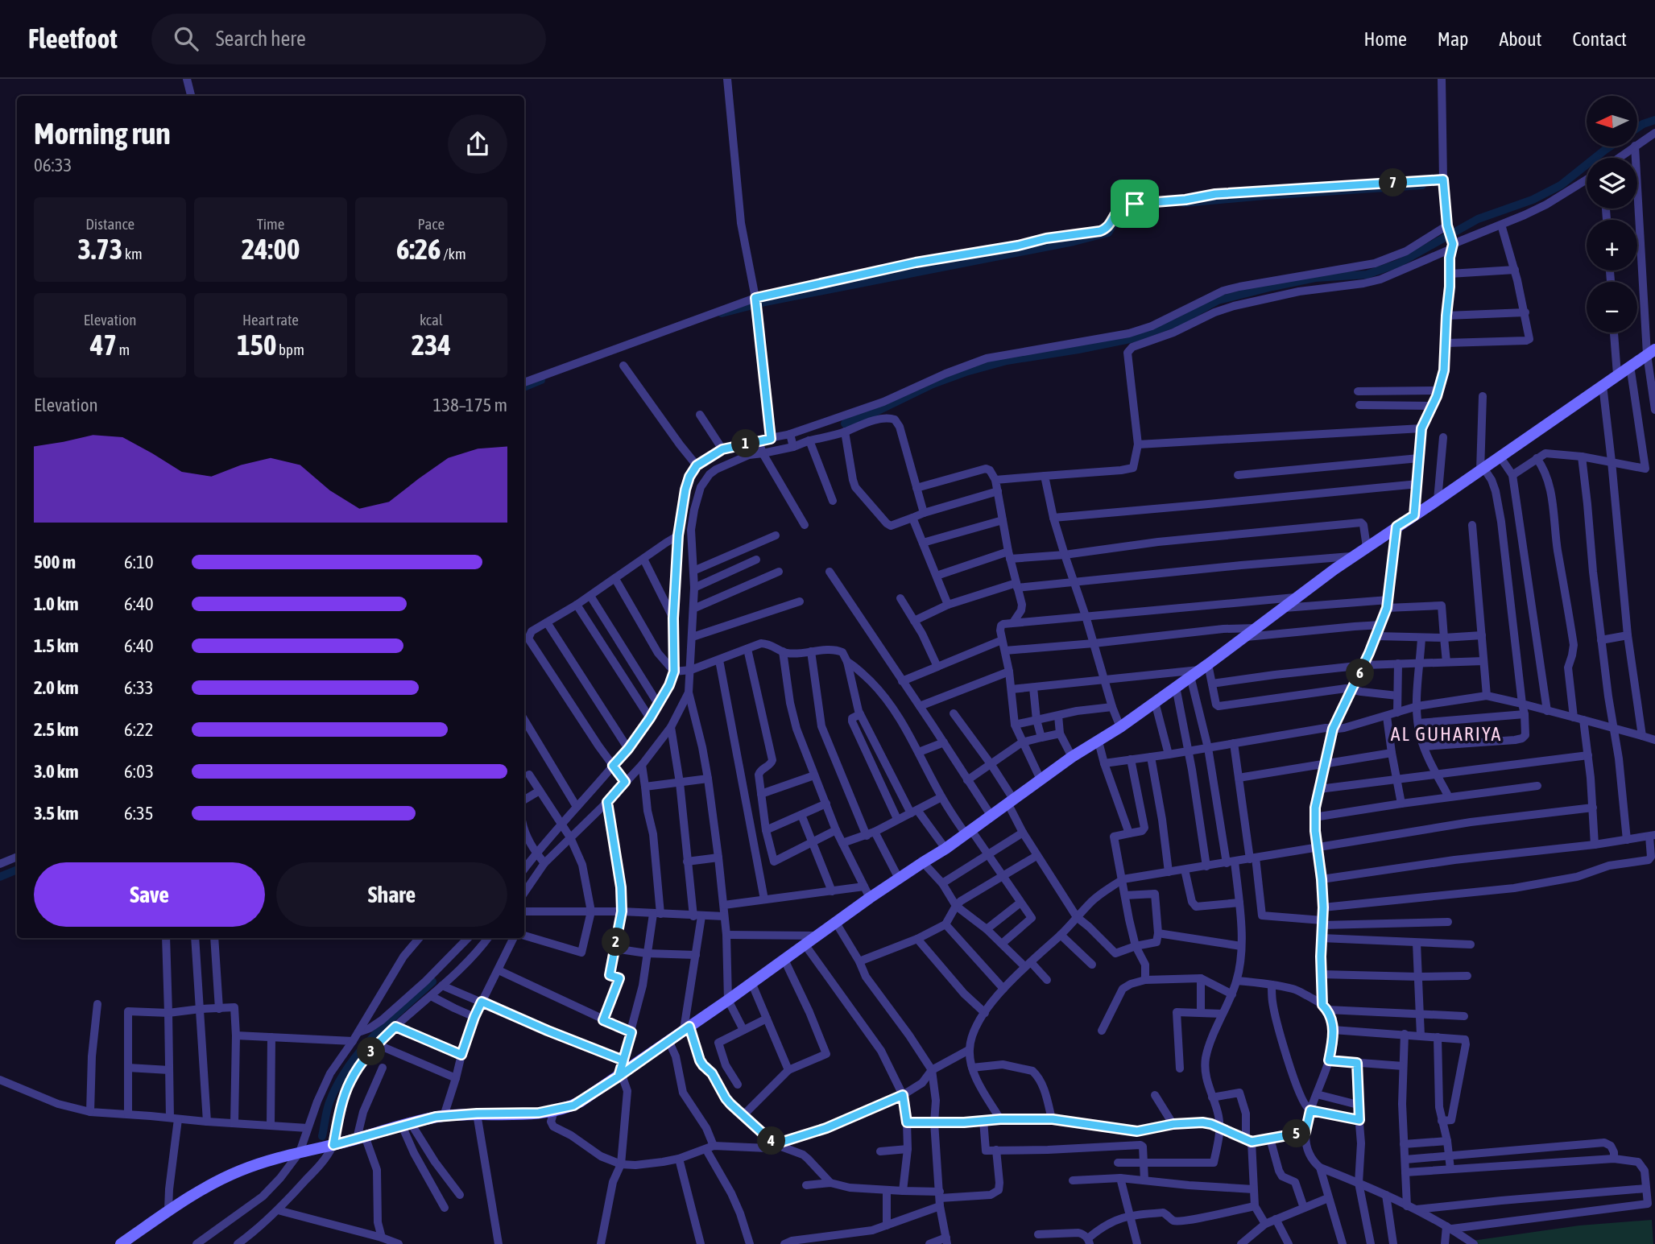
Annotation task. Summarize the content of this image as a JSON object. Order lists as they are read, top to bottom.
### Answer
{
  "districts": ["AL GUHARIYA"],
  "north": "left",
  "page": {
    "header": "Fleetfoot",
    "search": "Search here",
    "nav": [
      "Home",
      "Map",
      "About",
      "Contact"
    ],
    "map_buttons": ["+", "−"],
    "heading": ["Morning run", "06:33"],
    "pins": [
      "7",
      "1",
      "6",
      "2",
      "3",
      "5",
      "4"
    ],
    "stats": [
      ["Distance", "3.73 km"],
      ["Time", "24:00"],
      ["Pace", "6:26 /km"],
      ["Elevation", "47 m"],
      ["Heart rate", "150 bpm"],
      ["kcal", "234"]
    ],
    "chart": ["Elevation", "138–175 m"],
    "list": [
      {
        "name": "500 m",
        "note": "6:10"
      },
      {
        "name": "1.0 km",
        "note": "6:40"
      },
      {
        "name": "1.5 km",
        "note": "6:40"
      },
      {
        "name": "2.0 km",
        "note": "6:33"
      },
      {
        "name": "2.5 km",
        "note": "6:22"
      },
      {
        "name": "3.0 km",
        "note": "6:03"
      },
      {
        "name": "3.5 km",
        "note": "6:35"
      }
    ],
    "buttons": ["Save", "Share"]
  }
}
